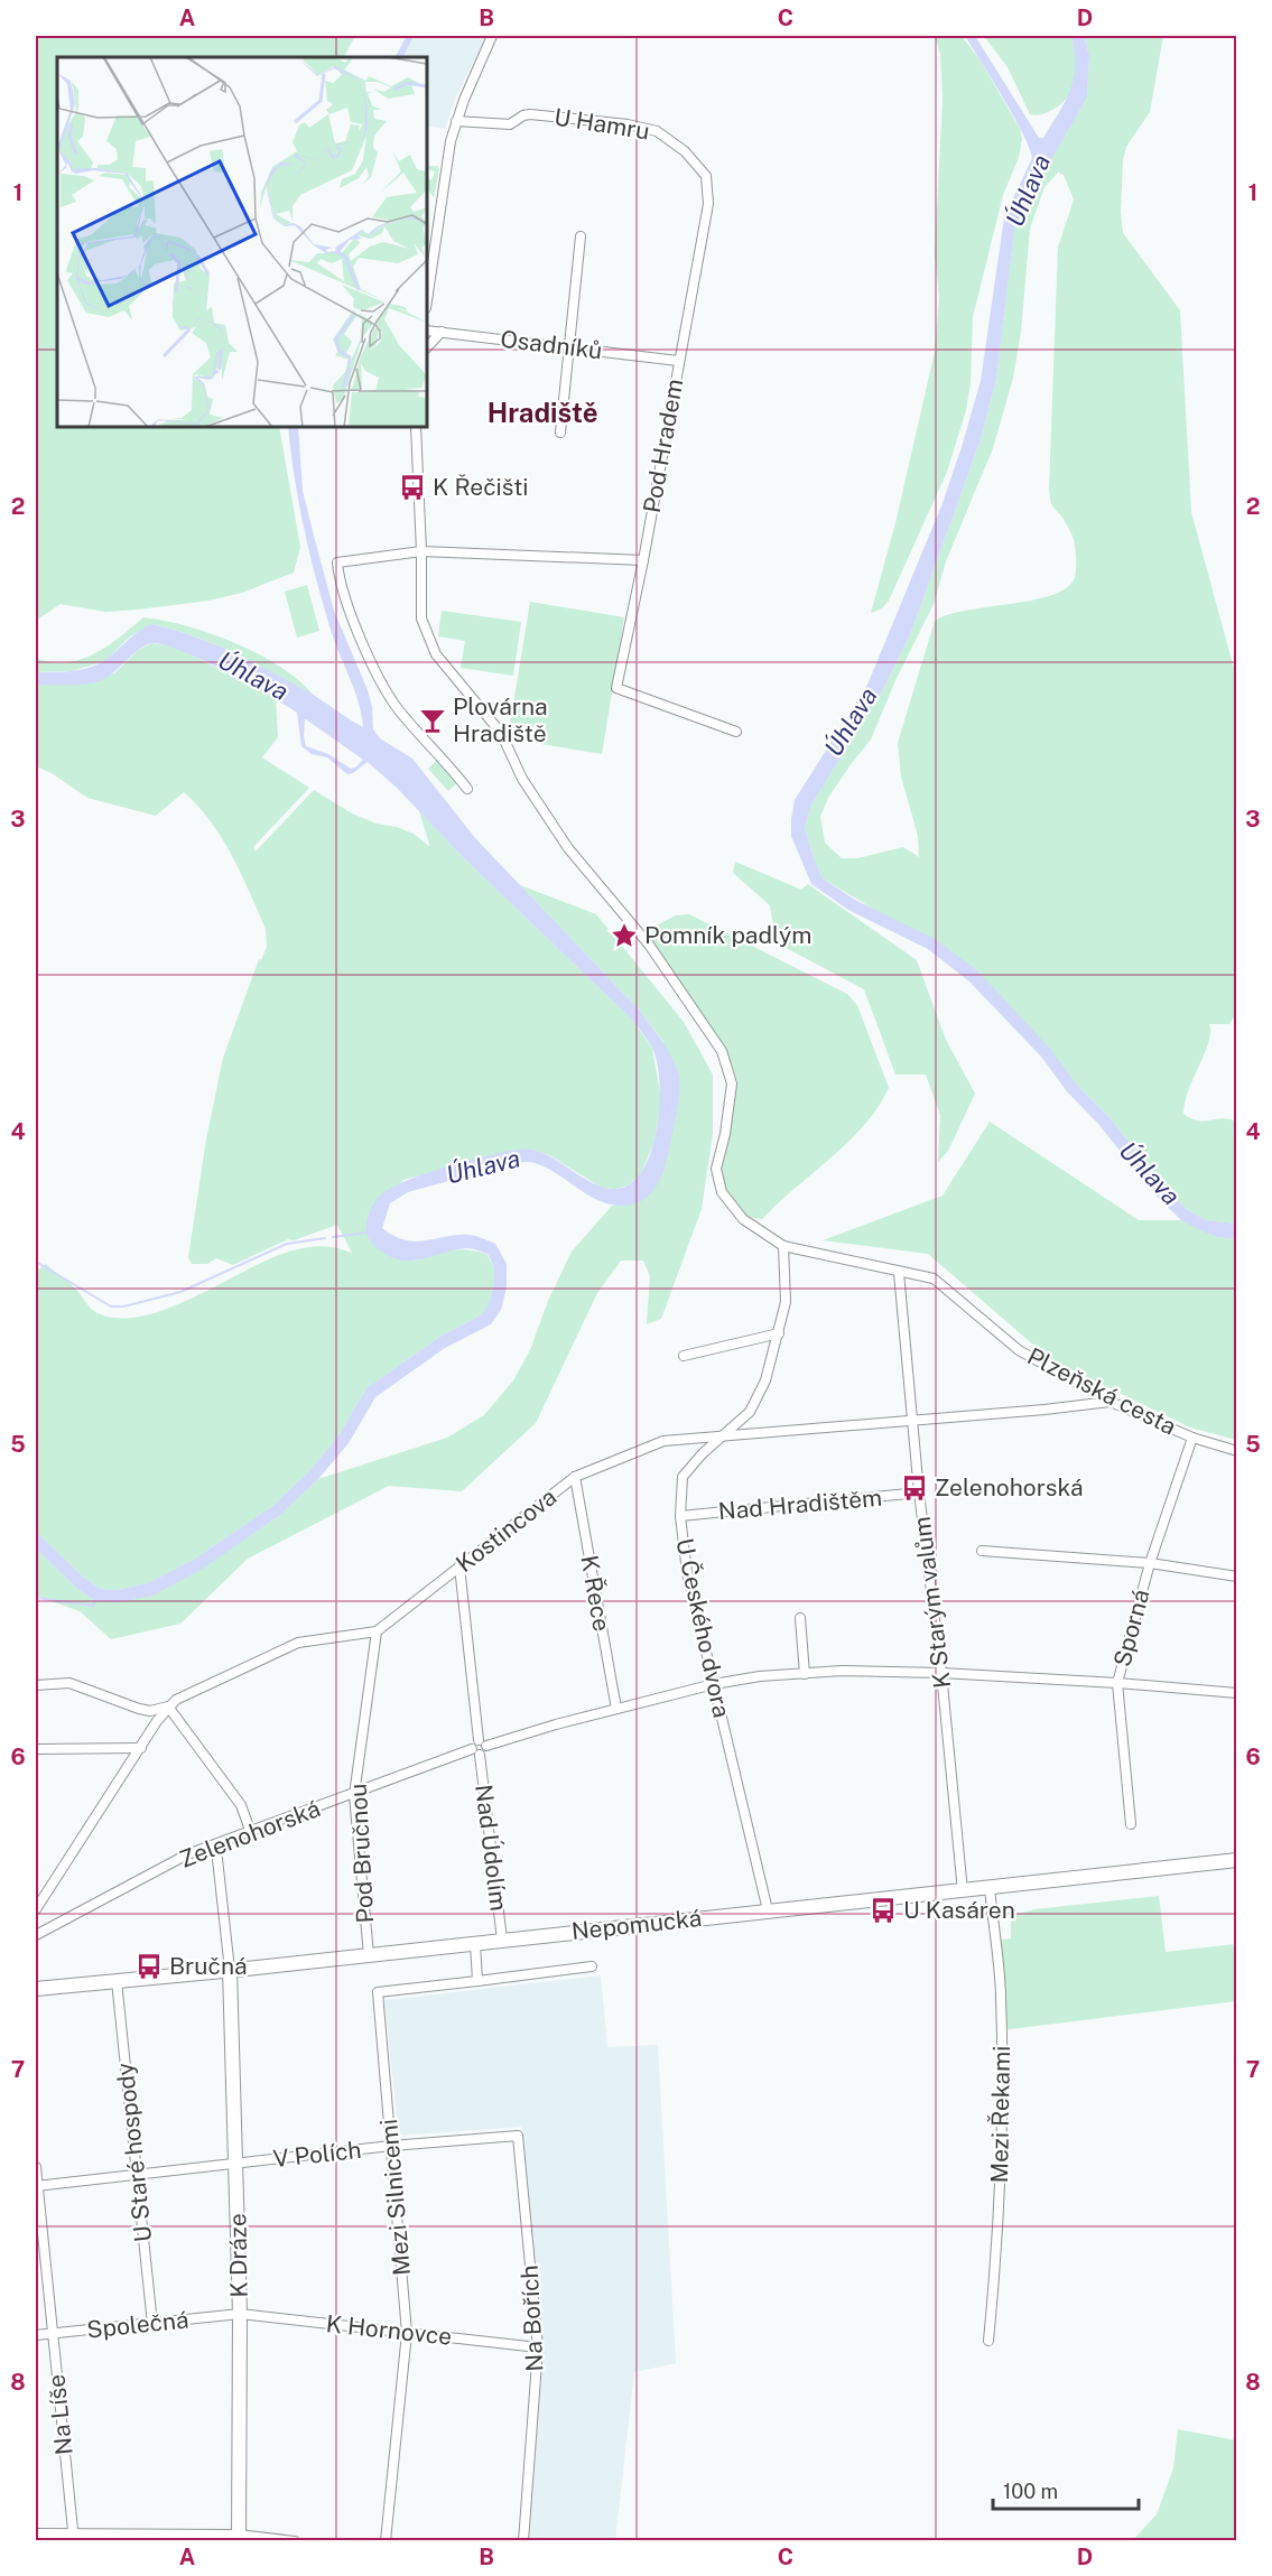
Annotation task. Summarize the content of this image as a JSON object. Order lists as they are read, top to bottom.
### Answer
{
  "streets": {
    "street": [
      "U Hamru",
      "Osadníků",
      "Pod Hradem",
      "Plzeňská cesta",
      "Nad Hradištěm",
      "Kostincova",
      "K Řece",
      "K Starým valům",
      "U Českého dvora",
      "Sporná",
      "Zelenohorská",
      "Nad Údolím",
      "Pod Bručnou",
      "Nepomucká",
      "Mezi Řekami",
      "U Staré hospody",
      "V Polích",
      "Mezi Silnicemi",
      "K Dráze",
      "Na Bořích",
      "Společná",
      "K Hornovce",
      "Na Líše"
    ]
  },
  "crossings": [
    ["U Hamru", "Pod Hradem"],
    ["Osadníků", "Pod Hradem"],
    ["Plzeňská cesta", "Kostincova"],
    ["Plzeňská cesta", "K Starým valům"],
    ["Plzeňská cesta", "U Českého dvora"],
    ["Plzeňská cesta", "Sporná"],
    ["Nad Hradištěm", "K Starým valům"],
    ["Nad Hradištěm", "U Českého dvora"],
    ["Kostincova", "K Řece"],
    ["Kostincova", "K Starým valům"],
    ["Kostincova", "U Českého dvora"],
    ["Kostincova", "Pod Bručnou"],
    ["K Starým valům", "Nepomucká"],
    ["U Českého dvora", "Nepomucká"],
    ["Zelenohorská", "Nad Údolím"],
    ["Zelenohorská", "Pod Bručnou"],
    ["Nad Údolím", "Nepomucká"],
    ["Pod Bručnou", "Nepomucká"],
    ["Nepomucká", "Mezi Řekami"],
    ["Nepomucká", "U Staré hospody"],
    ["Nepomucká", "K Dráze"],
    ["U Staré hospody", "V Polích"],
    ["U Staré hospody", "Společná"],
    ["V Polích", "Mezi Silnicemi"],
    ["V Polích", "K Dráze"],
    ["V Polích", "Na Bořích"],
    ["V Polích", "Na Líše"],
    ["Mezi Silnicemi", "K Hornovce"],
    ["K Dráze", "Společná"],
    ["K Dráze", "K Hornovce"],
    ["Na Bořích", "K Hornovce"],
    ["Společná", "K Hornovce"],
    ["Společná", "Na Líše"]
  ],
  "districts": ["Hradiště"],
  "water": ["Úhlava"],
  "places": {
    "bus stop": [
      "K Řečišti",
      "Zelenohorská",
      "U Kasáren",
      "Bručná"
    ],
    "bar": ["Plovárna Hradiště"],
    "place": ["Pomník padlým"]
  },
  "scale_bar": "100 m",
  "grid": {
    "columns": [
      "A",
      "B",
      "C",
      "D"
    ],
    "rows": [
      "1",
      "2",
      "3",
      "4",
      "5",
      "6",
      "7",
      "8"
    ]
  }
}
